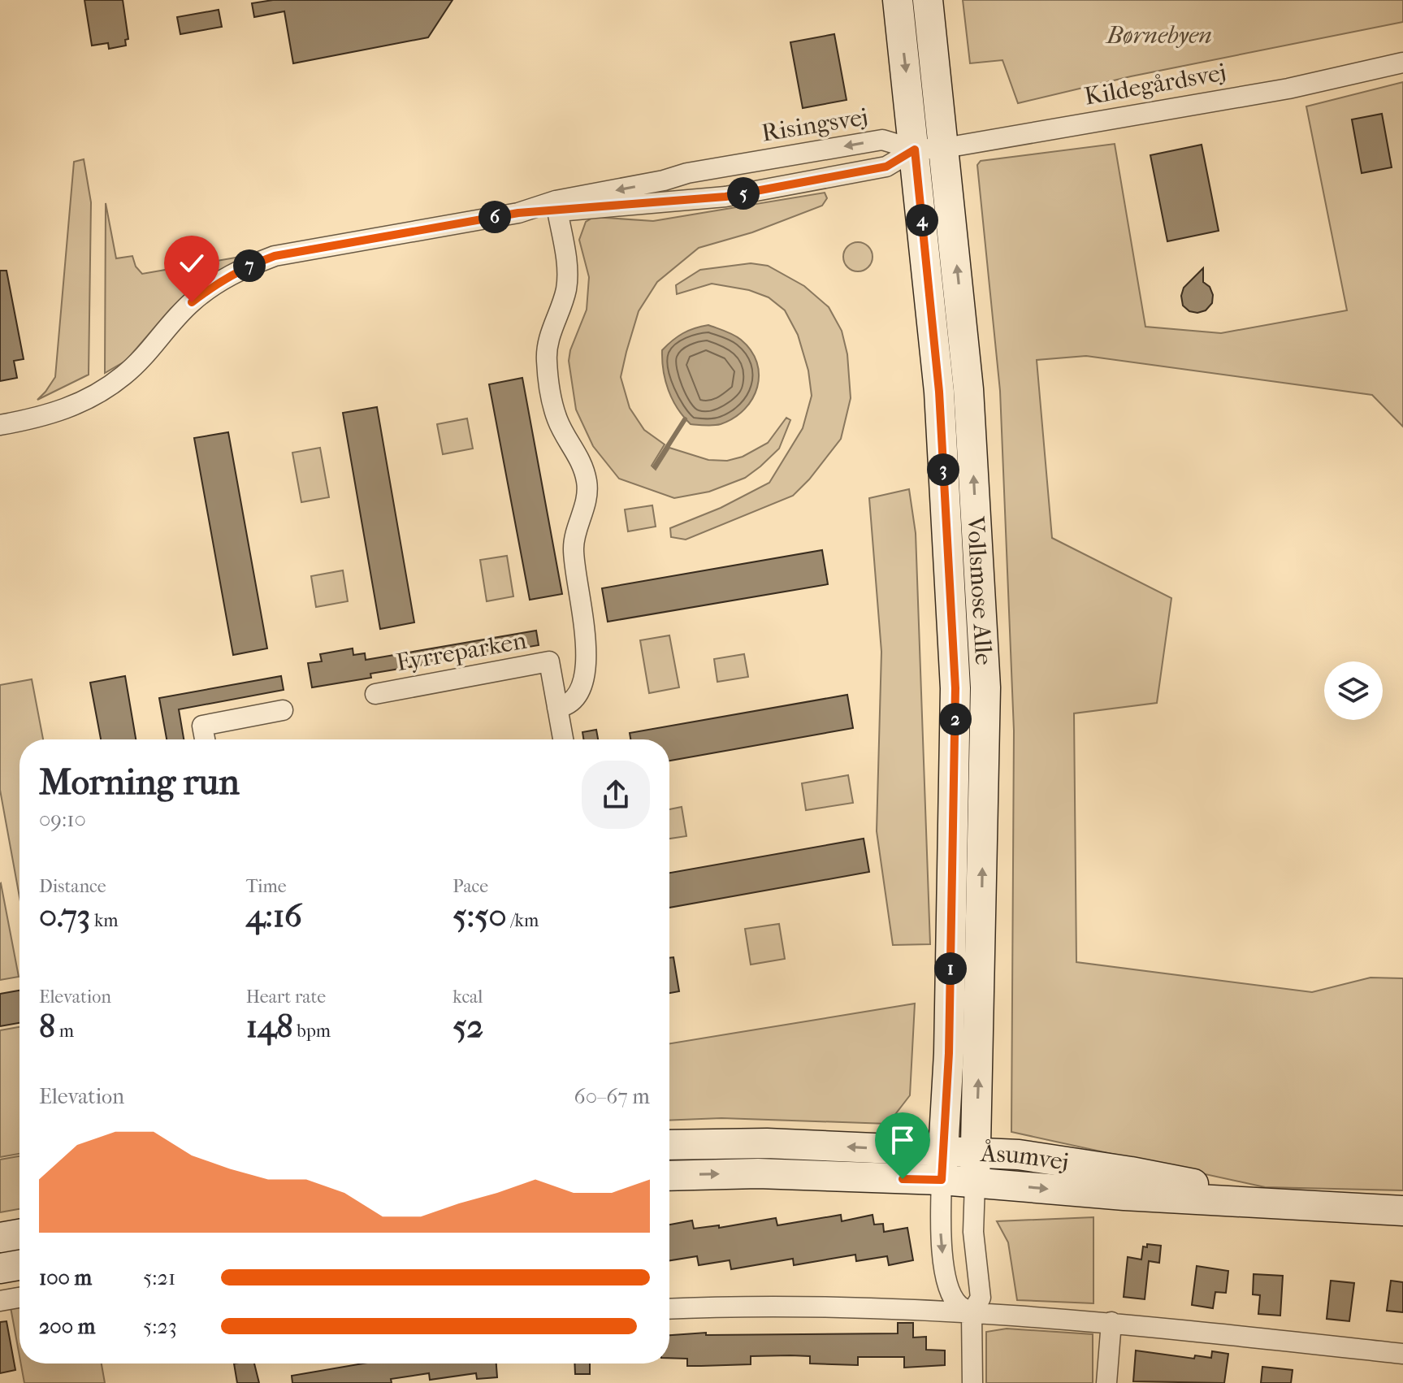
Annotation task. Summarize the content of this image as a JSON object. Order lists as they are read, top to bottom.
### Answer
{
  "streets": {
    "street": [
      "Kildegårdsvej",
      "Risingsvej",
      "Vollsmose Alle",
      "Fyrreparken",
      "Åsumvej"
    ]
  },
  "crossings": [
    ["Kildegårdsvej", "Risingsvej"],
    ["Kildegårdsvej", "Vollsmose Alle"],
    ["Risingsvej", "Vollsmose Alle"],
    ["Vollsmose Alle", "Åsumvej"]
  ],
  "parks": ["Børnebyen"],
  "page": {
    "pins": [
      "5",
      "6",
      "4",
      "7",
      "3",
      "2",
      "1"
    ],
    "heading": ["Morning run", "09:10"],
    "stats": [
      ["Distance", "0.73 km"],
      ["Time", "4:16"],
      ["Pace", "5:50 /km"],
      ["Elevation", "8 m"],
      ["Heart rate", "148 bpm"],
      ["kcal", "52"]
    ],
    "chart": ["Elevation", "60–67 m"],
    "list": [
      {
        "name": "100 m",
        "note": "5:21"
      },
      {
        "name": "200 m",
        "note": "5:23"
      }
    ]
  }
}
